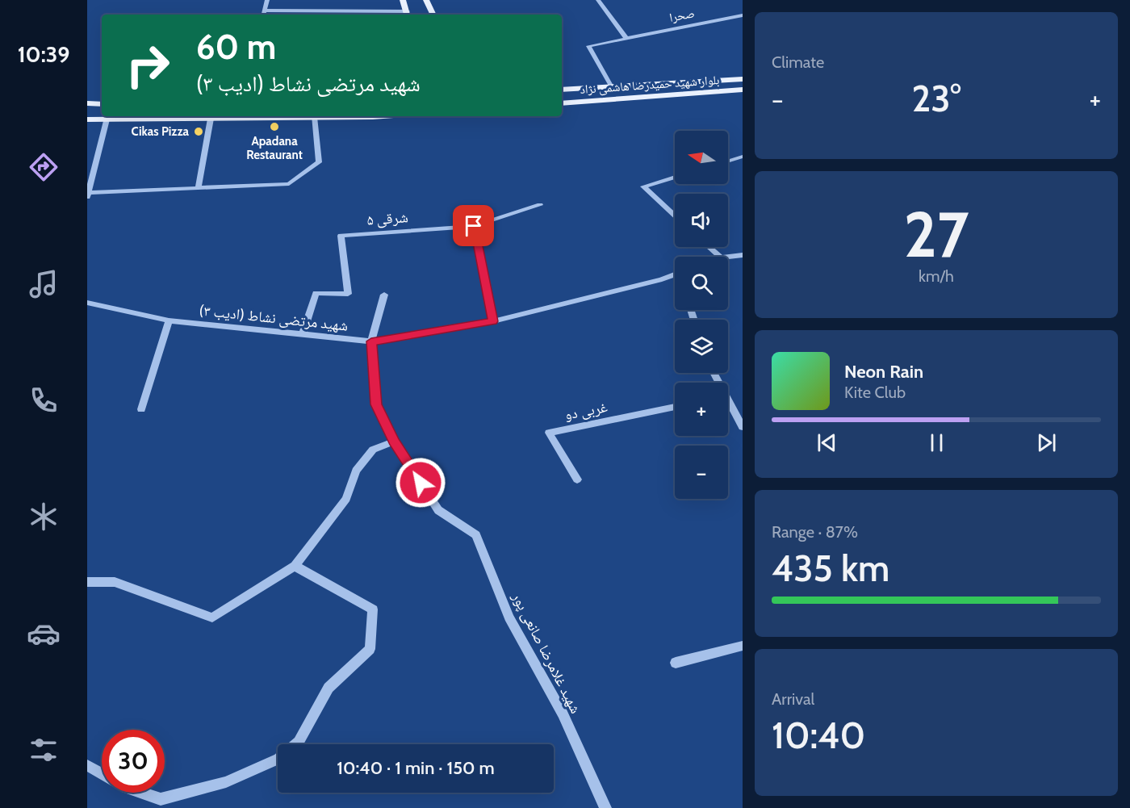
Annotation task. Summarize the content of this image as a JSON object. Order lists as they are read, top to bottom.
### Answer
{
  "streets": {
    "main road": ["بلوار شهید حمیدرضا هاشمی نژاد"],
    "street": [
      "صحرا",
      "۵ شرقی",
      "شهید مرتضی نشاط (ادیب ۳)",
      "غربی دو",
      "شهید غلامرضا صانعی پور"
    ]
  },
  "crossings": [
    ["صحرا", "بلوار شهید حمیدرضا هاشمی نژاد"],
    ["۵ شرقی", "شهید مرتضی نشاط (ادیب ۳)"],
    ["شهید مرتضی نشاط (ادیب ۳)", "شهید غلامرضا صانعی پور"]
  ],
  "places": ["Apadana Restaurant", "Cikas Pizza"],
  "north": "left",
  "page": {
    "tabs": "10:39",
    "tile": [
      "Climate",
      ["27", "km/h"],
      ["Range · 87%", "435 km"],
      ["Arrival", "10:40"]
    ],
    "turn": ["60 m", "شهید مرتضی نشاط (ادیب ۳)"],
    "heat": ["−", "23°", "+"],
    "map_buttons": ["+", "−"],
    "song": ["Neon Rain", "Kite Club"],
    "limit": "30",
    "trip": "10:40 · 1 min · 150 m"
  }
}
